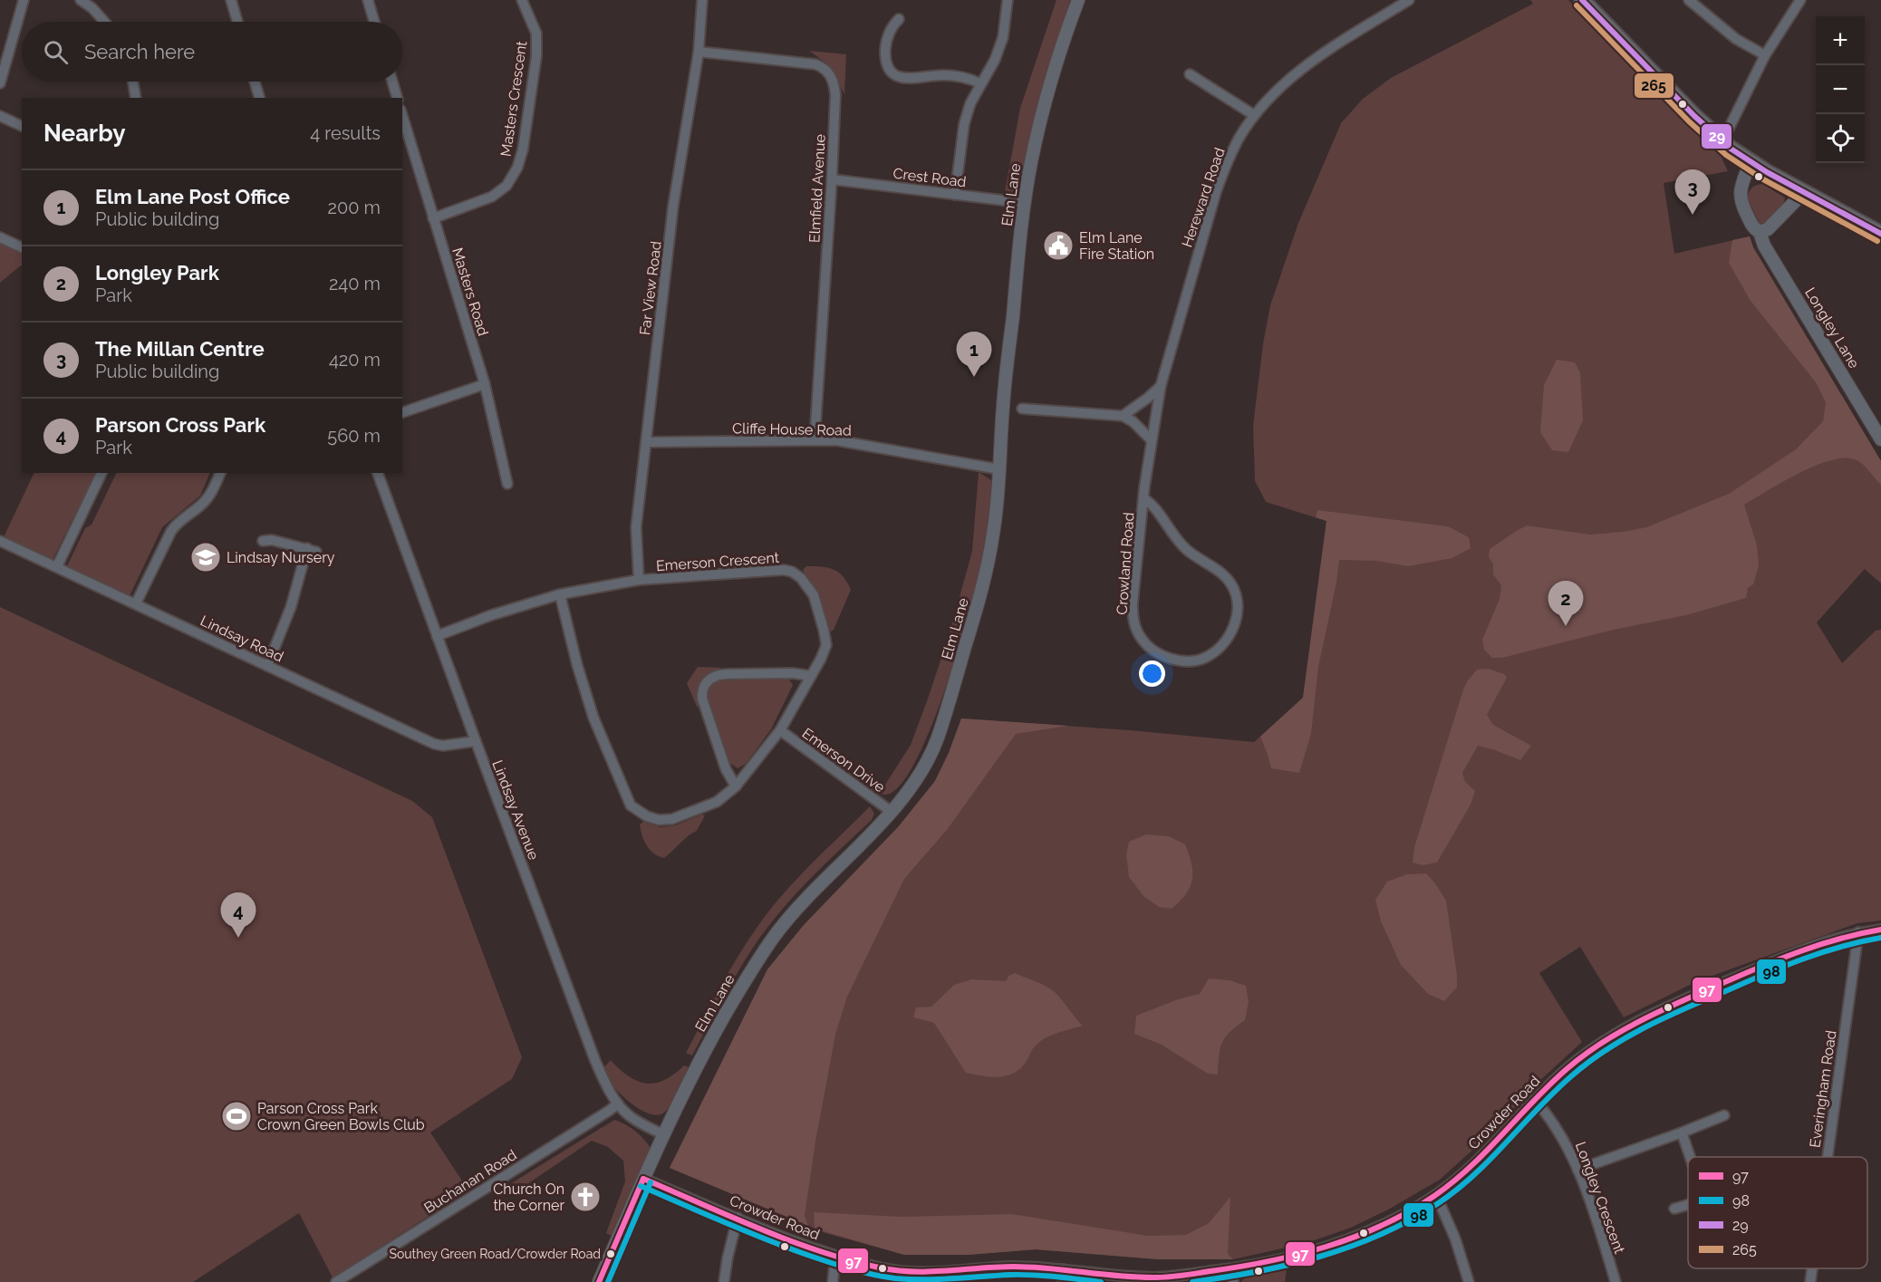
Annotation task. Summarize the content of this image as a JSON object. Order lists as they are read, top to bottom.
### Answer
{
  "streets": {
    "street": [
      "Masters Crescent",
      "Crest Road",
      "Elmfield Avenue",
      "Elm Lane",
      "Hereward Road",
      "Far View Road",
      "Masters Road",
      "Longley Lane",
      "Cliffe House Road",
      "Emerson Crescent",
      "Crowland Road",
      "Lindsay Road",
      "Emerson Drive",
      "Lindsay Avenue",
      "Everingham Road",
      "Crowder Road",
      "Buchanan Road",
      "Longley Crescent"
    ]
  },
  "crossings": [
    ["Masters Crescent", "Masters Road"],
    ["Crest Road", "Elmfield Avenue"],
    ["Crest Road", "Elm Lane"],
    ["Elmfield Avenue", "Far View Road"],
    ["Elmfield Avenue", "Cliffe House Road"],
    ["Elm Lane", "Cliffe House Road"],
    ["Elm Lane", "Emerson Drive"],
    ["Elm Lane", "Lindsay Avenue"],
    ["Elm Lane", "Crowder Road"],
    ["Hereward Road", "Crowland Road"],
    ["Far View Road", "Cliffe House Road"],
    ["Far View Road", "Emerson Crescent"],
    ["Emerson Crescent", "Emerson Drive"],
    ["Emerson Crescent", "Lindsay Avenue"],
    ["Lindsay Road", "Lindsay Avenue"],
    ["Lindsay Avenue", "Buchanan Road"],
    ["Everingham Road", "Crowder Road"],
    ["Crowder Road", "Longley Crescent"]
  ],
  "places": {
    "public building": ["Elm Lane Fire Station"],
    "school or university": ["Lindsay Nursery"],
    "sports": ["Parson Cross Park Crown Green Bowls Club"],
    "church": ["Church On the Corner"],
    "other": ["Southey Green Road/Crowder Road"]
  },
  "lines": [
    "transit line 29",
    "transit line 265",
    "transit line 97",
    "transit line 98"
  ],
  "legend": [
    "97",
    "98",
    "29",
    "265"
  ],
  "page": {
    "map_buttons": ["+", "−"],
    "search": "Search here",
    "heading": ["Nearby", "4 results"],
    "list": [
      {
        "mark": "1",
        "name": "Elm Lane Post Office",
        "note": "Public building",
        "value": "200 m"
      },
      {
        "mark": "2",
        "name": "Longley Park",
        "note": "Park",
        "value": "240 m"
      },
      {
        "mark": "3",
        "name": "The Millan Centre",
        "note": "Public building",
        "value": "420 m"
      },
      {
        "mark": "4",
        "name": "Parson Cross Park",
        "note": "Park",
        "value": "560 m"
      }
    ],
    "pins": [
      "3",
      "1",
      "2",
      "4"
    ]
  }
}
